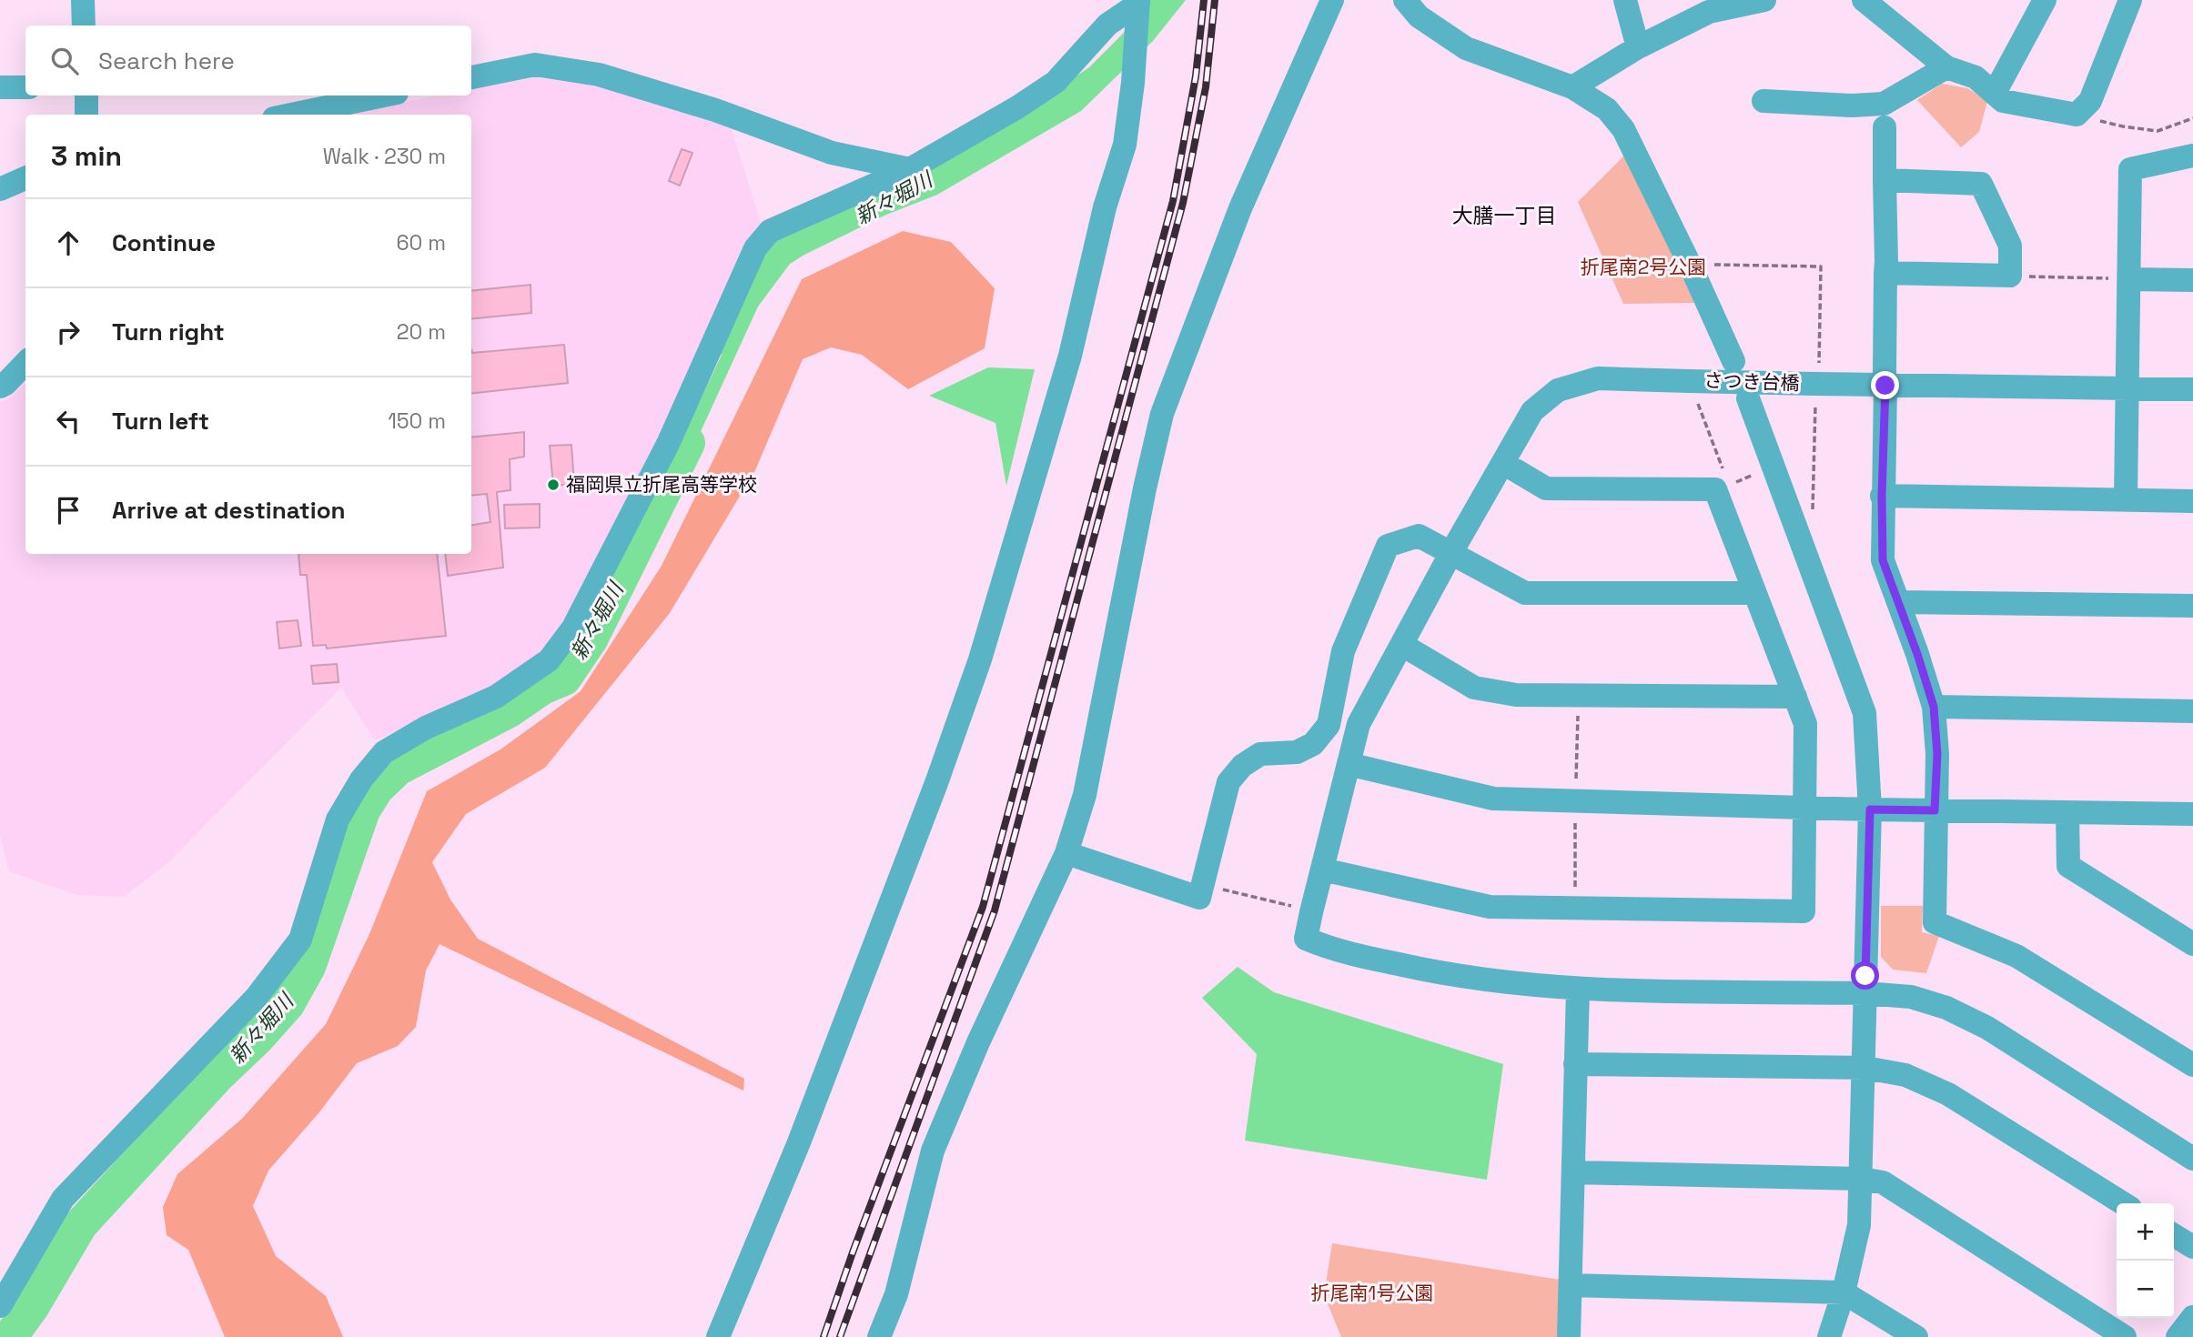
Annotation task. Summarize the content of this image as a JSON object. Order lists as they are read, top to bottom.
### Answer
{
  "streets": {
    "street": ["さつき台橋"]
  },
  "districts": ["大膳一丁目"],
  "water": ["新々堀川"],
  "parks": ["折尾南2号公園", "折尾南1号公園"],
  "places": ["福岡県立折尾高等学校"],
  "page": {
    "search": "Search here",
    "heading": ["3 min", "Walk · 230 m"],
    "list": [
      ["Continue", "60 m"],
      ["Turn right", "20 m"],
      ["Turn left", "150 m"],
      "Arrive at destination"
    ],
    "map_buttons": ["+", "−"]
  }
}
